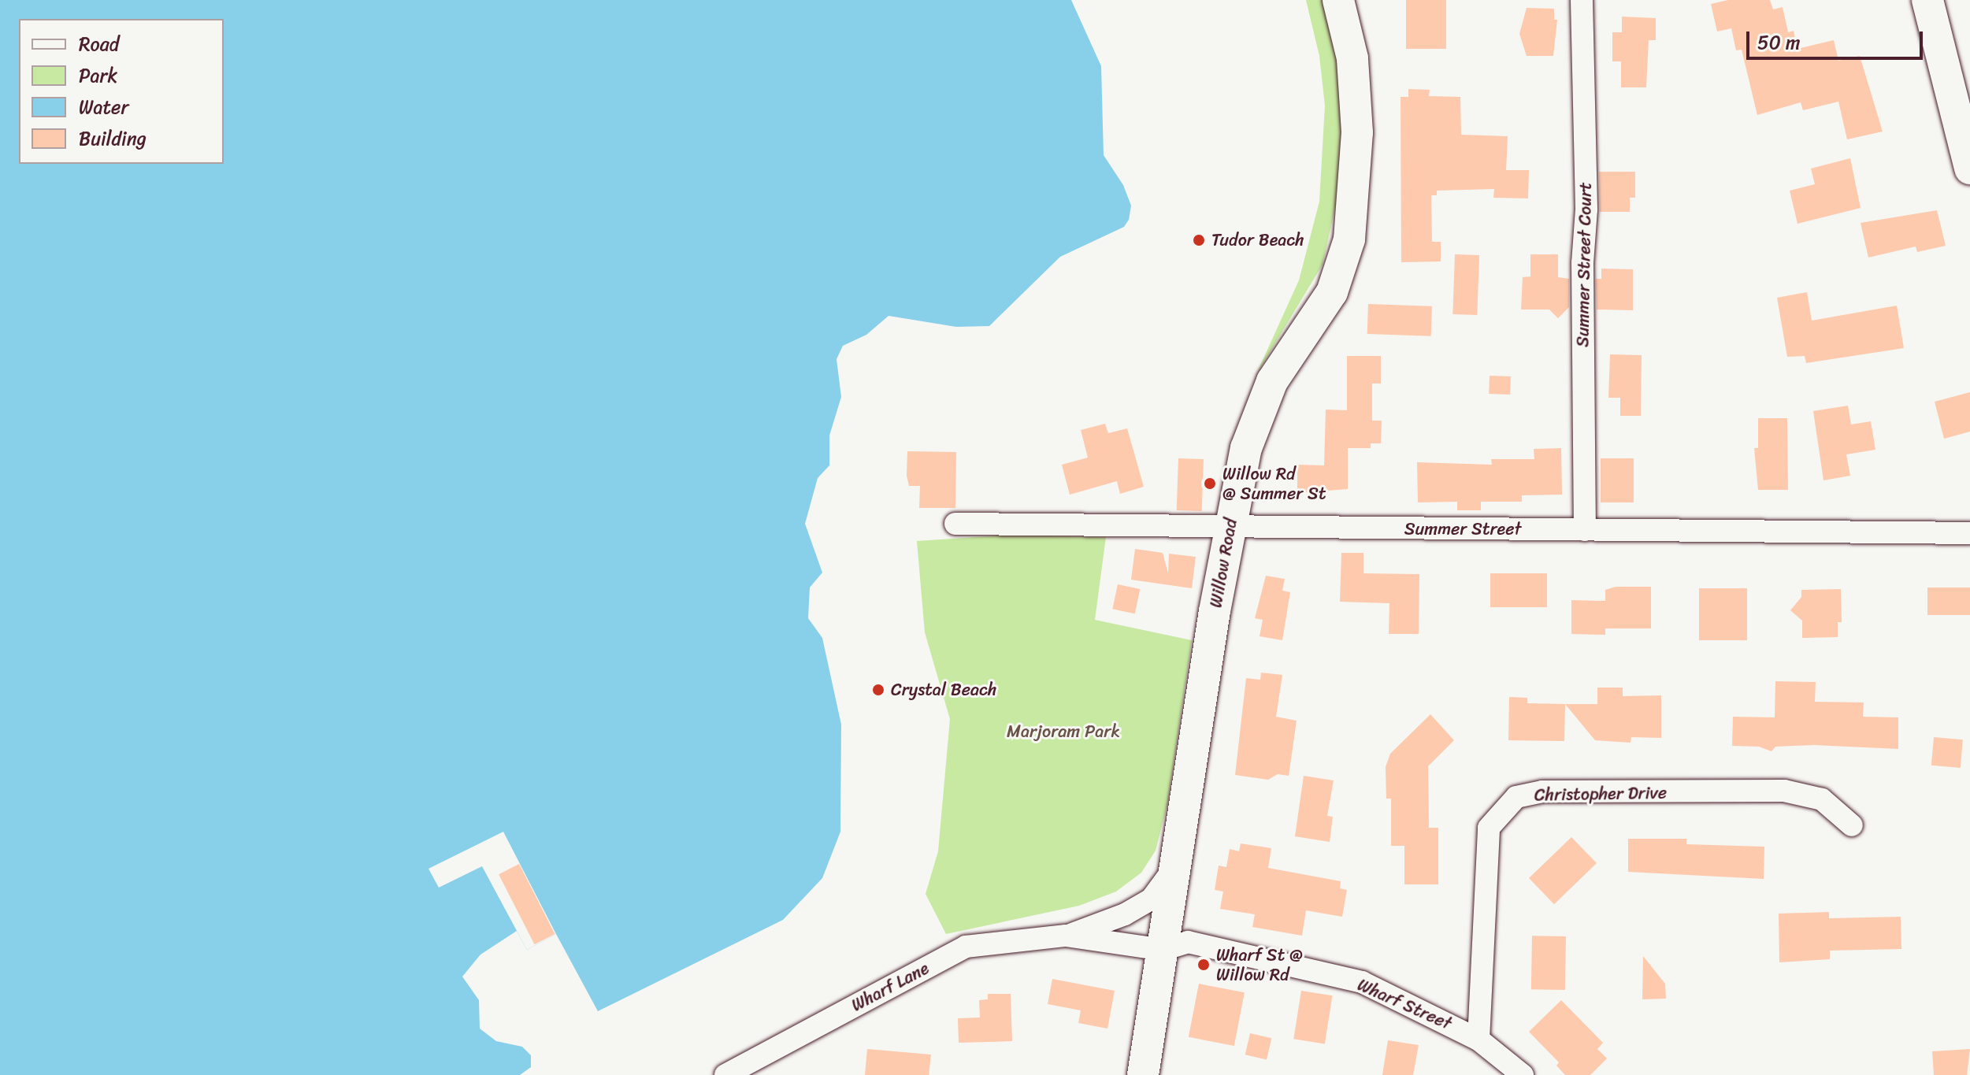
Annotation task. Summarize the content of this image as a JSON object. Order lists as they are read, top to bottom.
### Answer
{
  "streets": {
    "main road": ["Willow Road"],
    "street": [
      "Summer Street Court",
      "Summer Street",
      "Christopher Drive",
      "Wharf Lane",
      "Wharf Street"
    ]
  },
  "crossings": [
    ["Summer Street Court", "Summer Street"],
    ["Summer Street", "Willow Road"],
    ["Willow Road", "Wharf Lane"],
    ["Willow Road", "Wharf Street"],
    ["Christopher Drive", "Wharf Street"],
    ["Wharf Lane", "Wharf Street"]
  ],
  "parks": ["Marjoram Park"],
  "places": [
    "Tudor Beach",
    "Willow Rd @ Summer St",
    "Crystal Beach",
    "Wharf St @ Willow Rd"
  ],
  "legend": [
    "Road",
    "Park",
    "Water",
    "Building"
  ],
  "scale_bar": "50 m"
}
